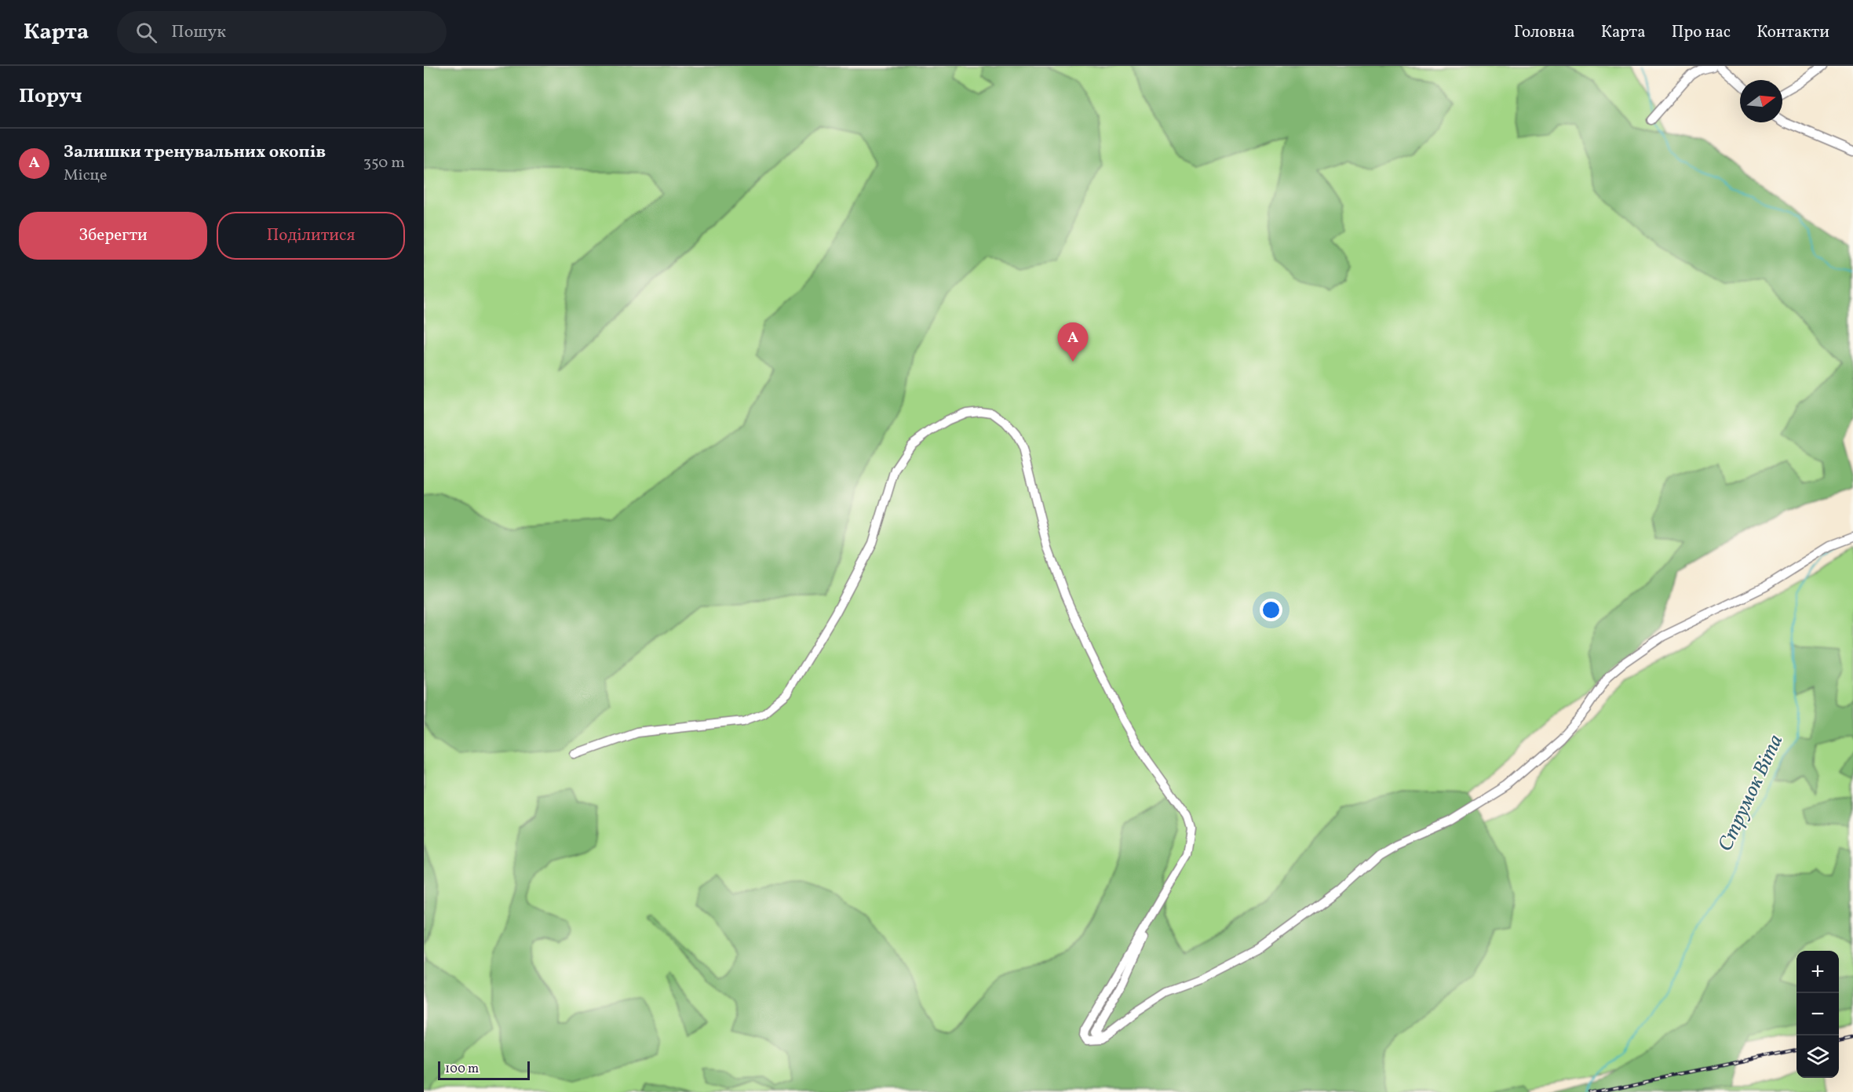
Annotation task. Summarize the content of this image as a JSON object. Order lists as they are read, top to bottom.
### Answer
{
  "water": ["Струмок Віта"],
  "scale_bar": "100 m",
  "north": "right",
  "page": {
    "header": "Карта",
    "search": "Пошук",
    "nav": [
      "Головна",
      "Карта",
      "Про нас",
      "Контакти"
    ],
    "heading": "Поруч",
    "list": [
      {
        "mark": "A",
        "name": "Залишки тренувальних окопів",
        "note": "Місце",
        "value": "350 m"
      }
    ],
    "buttons": ["Зберегти", "Поділитися"],
    "pins": "A",
    "map_buttons": ["+", "−"],
    "scale": "100 m"
  }
}
